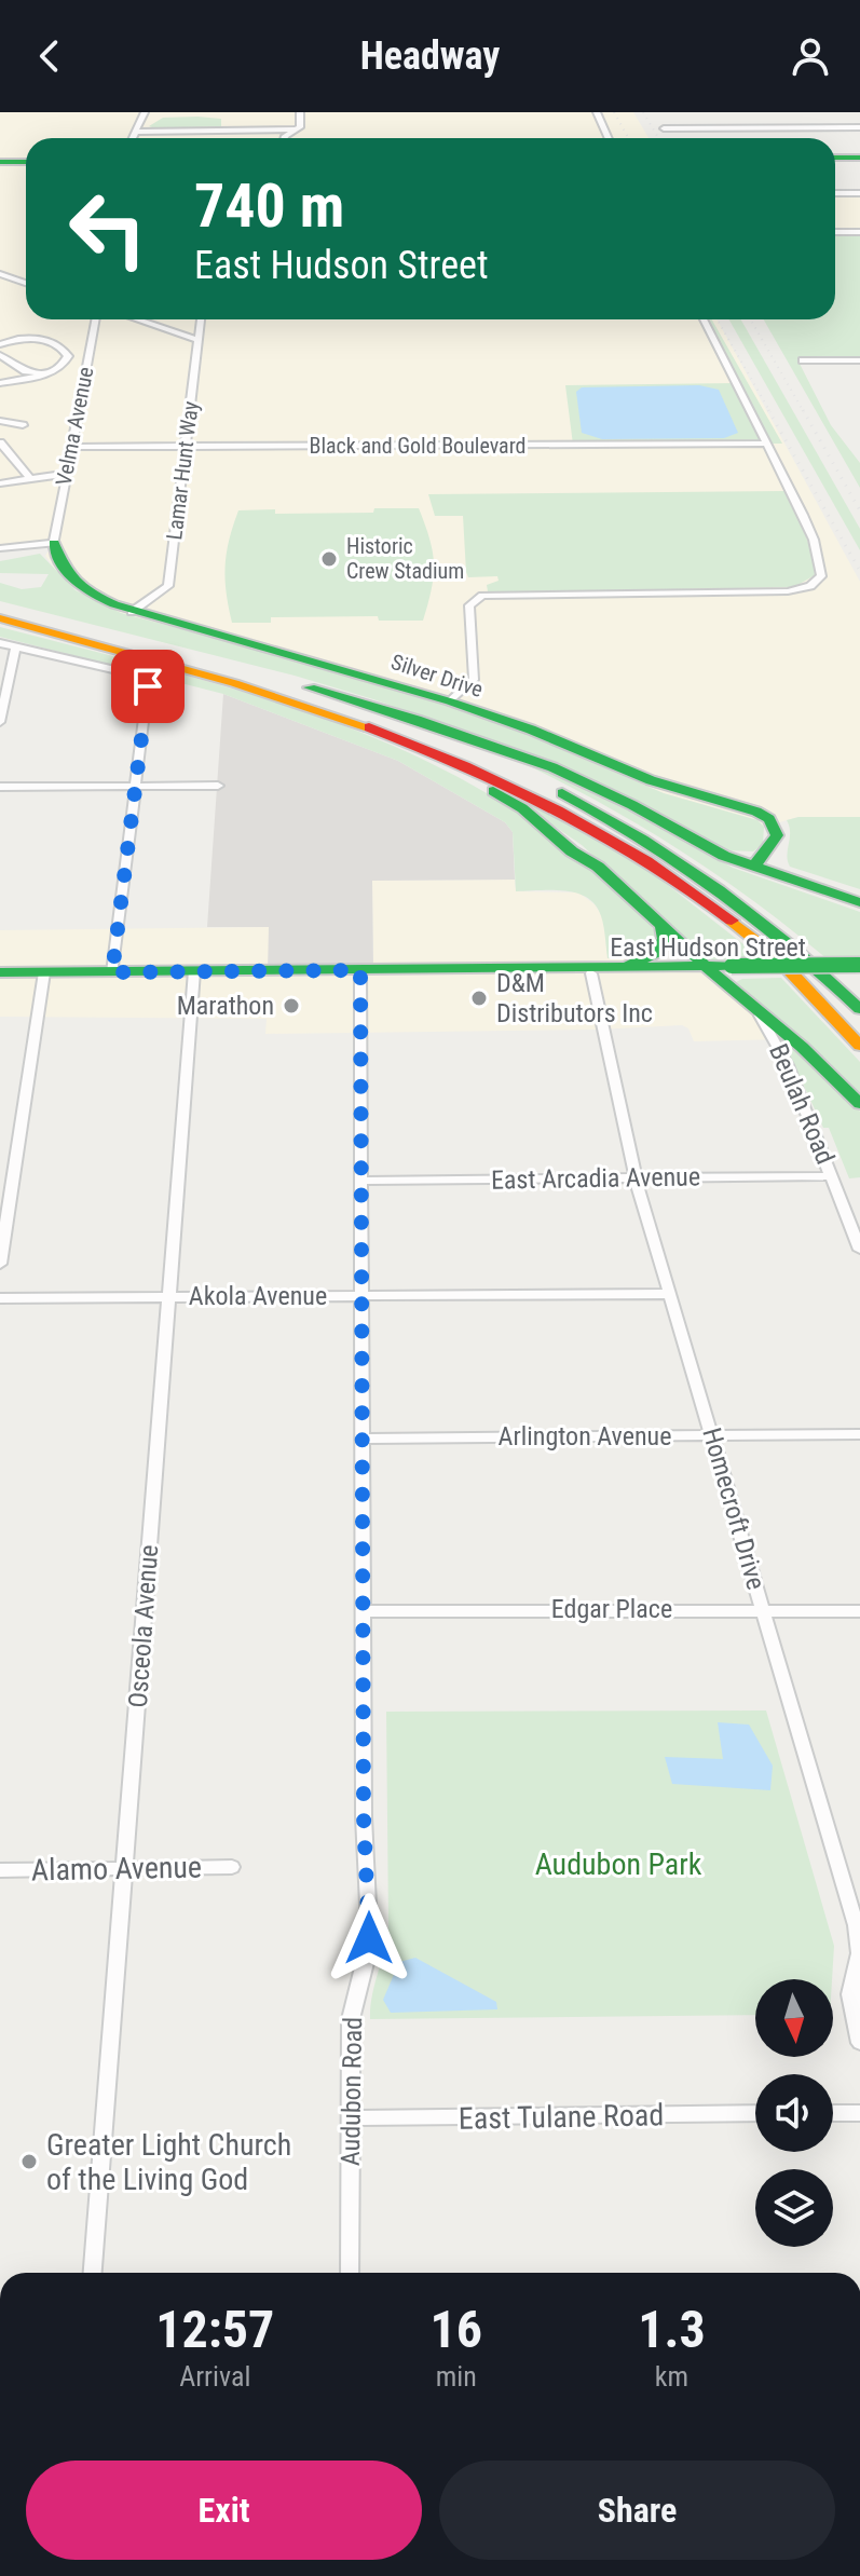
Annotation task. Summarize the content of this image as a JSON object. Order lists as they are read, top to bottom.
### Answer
{
  "streets": {
    "main road": ["Silver Drive", "East Hudson Street"],
    "street": [
      "Velma Avenue",
      "Black and Gold Boulevard",
      "Lamar Hunt Way",
      "Beulah Road",
      "East Arcadia Avenue",
      "Akola Avenue",
      "Arlington Avenue",
      "Homecroft Drive",
      "Edgar Place",
      "Osceola Avenue",
      "Alamo Avenue",
      "Audubon Road",
      "East Tulane Road"
    ]
  },
  "crossings": [
    ["Velma Avenue", "Black and Gold Boulevard"],
    ["Velma Avenue", "Silver Drive"],
    ["Black and Gold Boulevard", "Lamar Hunt Way"],
    ["Lamar Hunt Way", "Silver Drive"],
    ["East Hudson Street", "Homecroft Drive"],
    ["East Hudson Street", "Osceola Avenue"],
    ["East Hudson Street", "Audubon Road"],
    ["Beulah Road", "East Arcadia Avenue"],
    ["East Arcadia Avenue", "Homecroft Drive"],
    ["East Arcadia Avenue", "Audubon Road"],
    ["Akola Avenue", "Homecroft Drive"],
    ["Akola Avenue", "Osceola Avenue"],
    ["Akola Avenue", "Audubon Road"],
    ["Arlington Avenue", "Homecroft Drive"],
    ["Arlington Avenue", "Audubon Road"],
    ["Homecroft Drive", "Edgar Place"],
    ["Edgar Place", "Audubon Road"],
    ["Osceola Avenue", "Alamo Avenue"],
    ["Audubon Road", "East Tulane Road"]
  ],
  "parks": ["Audubon Park"],
  "places": [
    "Historic Crew Stadium",
    "D&M Distributors Inc",
    "Marathon",
    "Greater Light Church of the Living God"
  ],
  "north": "bottom",
  "page": {
    "header": "Headway",
    "turn": ["740 m", "East Hudson Street"],
    "eta": [
      "12:57",
      "Arrival",
      "16",
      "min",
      "1.3",
      "km"
    ],
    "buttons": ["Exit", "Share"]
  }
}
